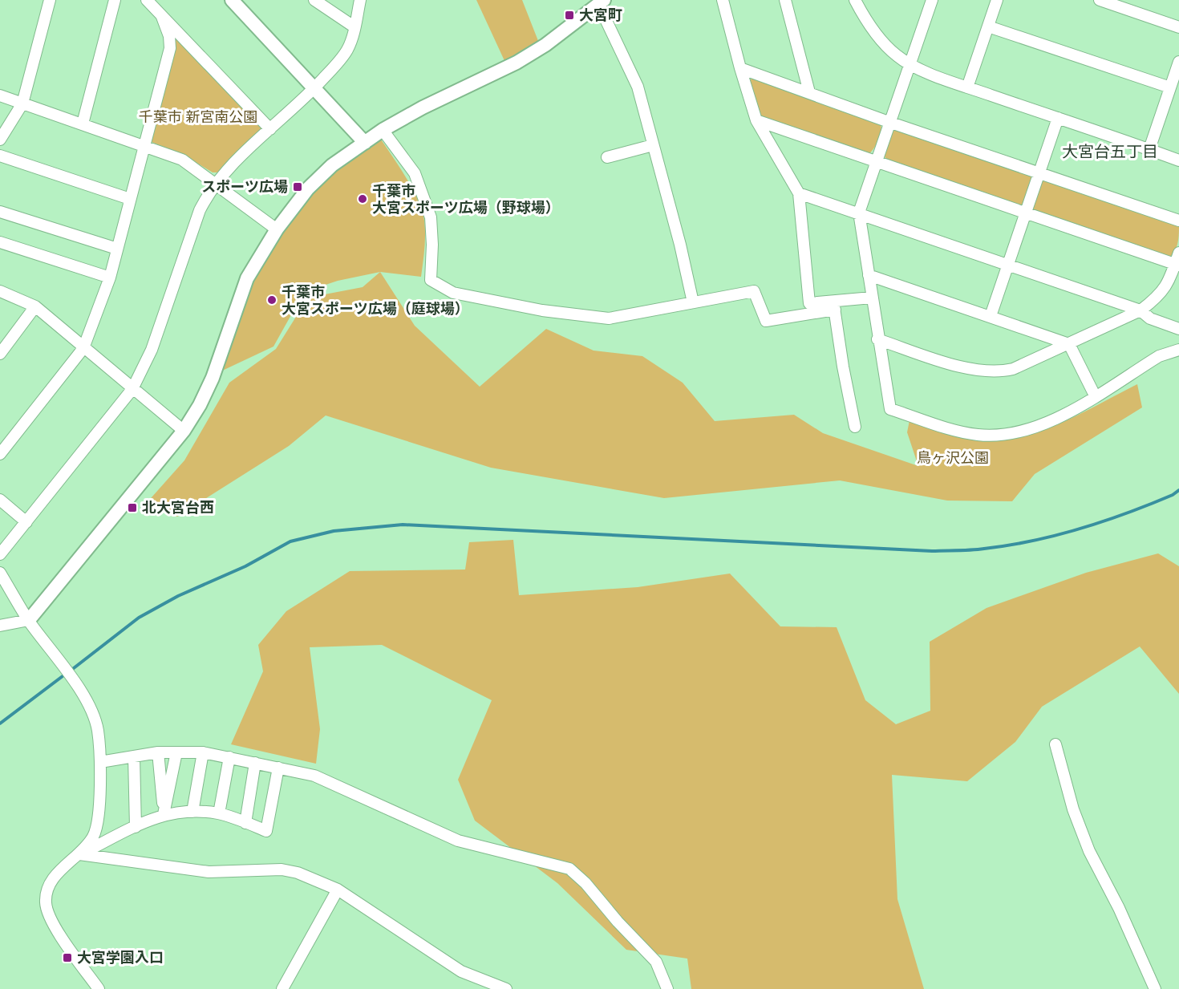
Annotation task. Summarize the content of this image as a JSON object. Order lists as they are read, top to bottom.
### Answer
{
  "districts": ["大宮台五丁目"],
  "parks": ["千葉市 新宮南公園", "鳥ヶ沢公園"],
  "places": {
    "transit": [
      "大宮町",
      "スポーツ広場",
      "北大宮台西",
      "大宮学園入口"
    ],
    "other": ["千葉市 大宮スポーツ広場（野球場）", "千葉市 大宮スポーツ広場（庭球場）"]
  }
}
